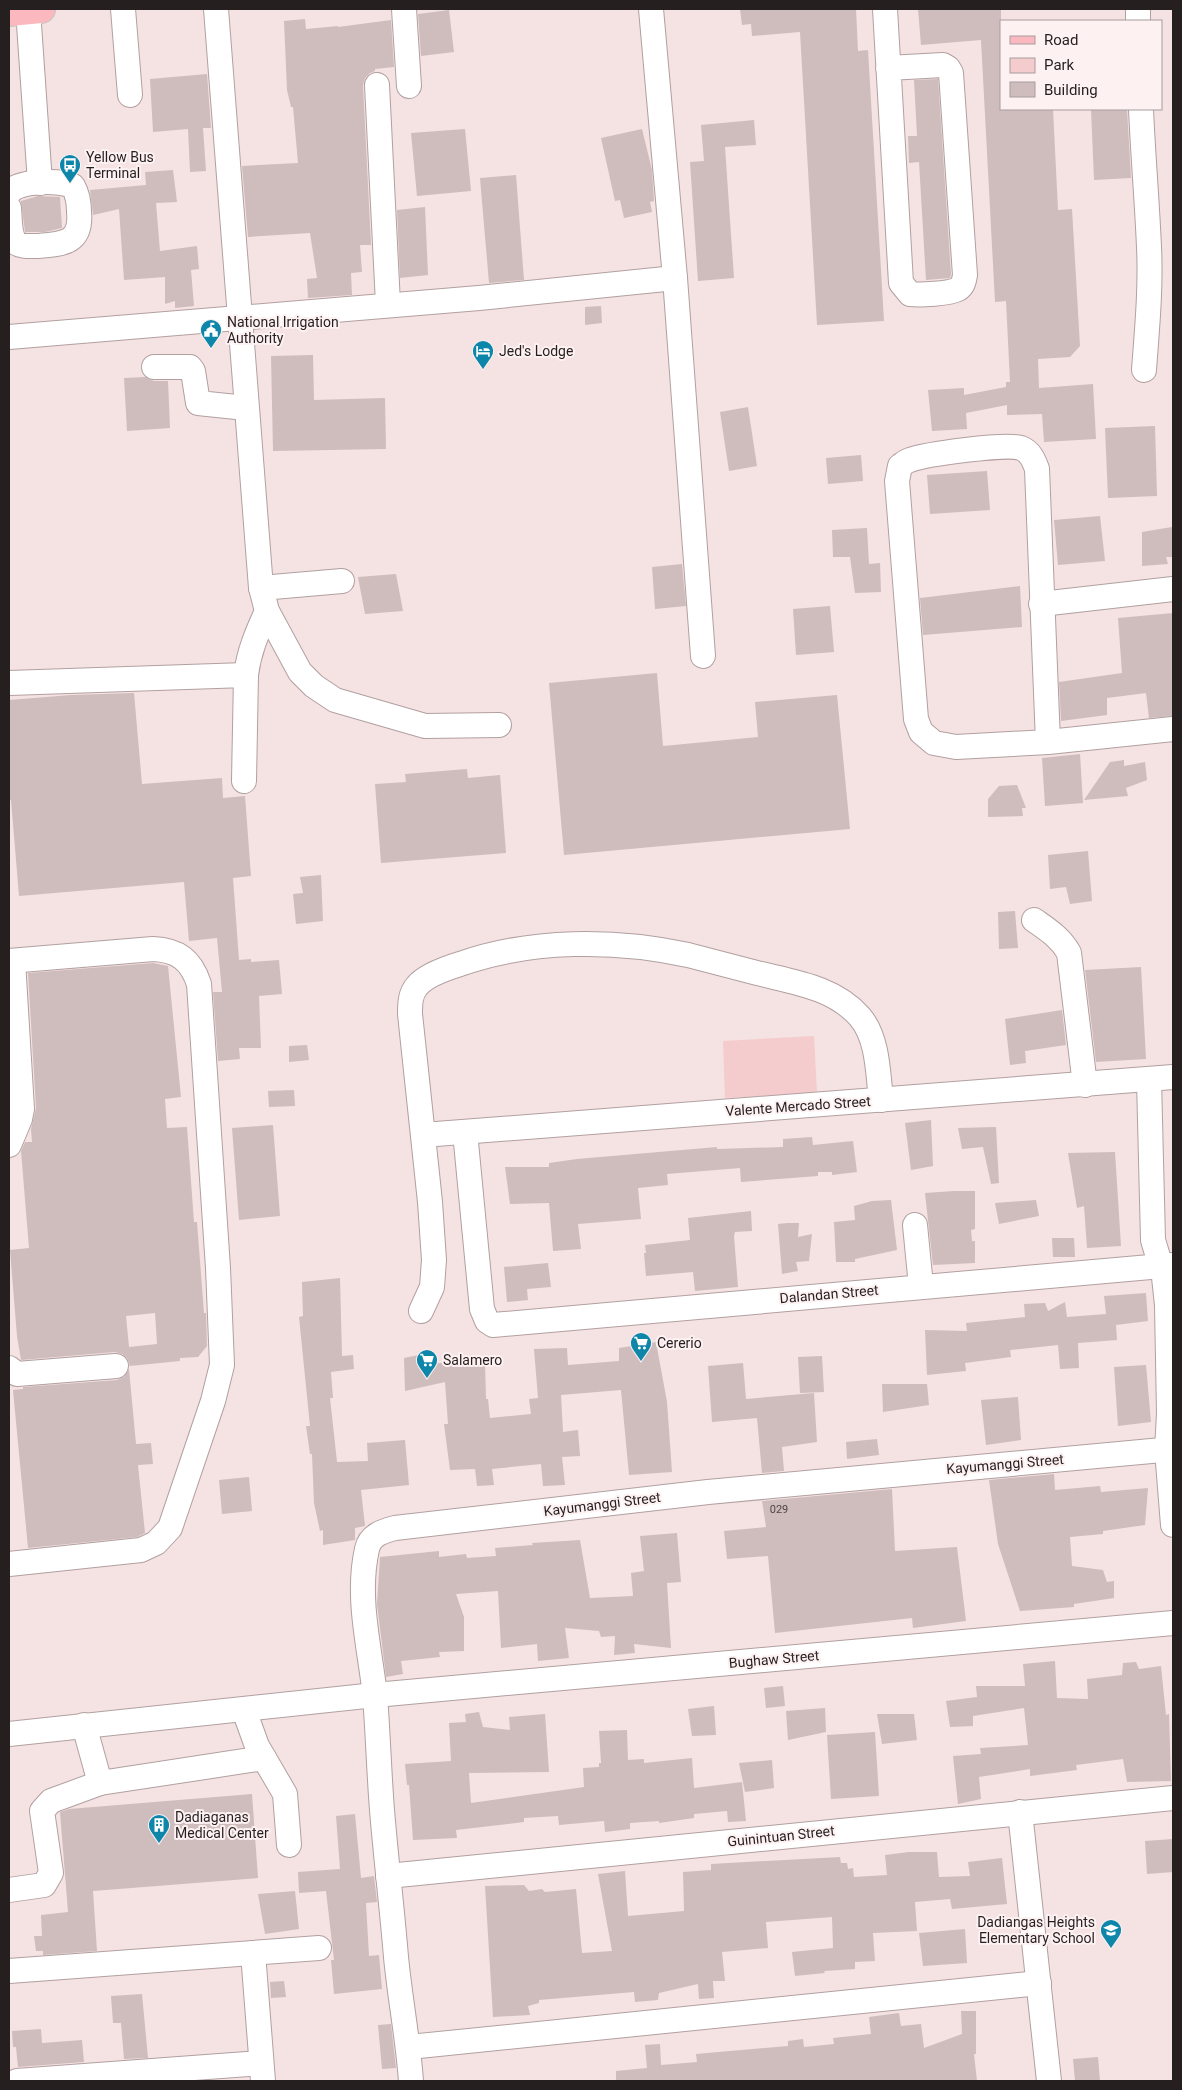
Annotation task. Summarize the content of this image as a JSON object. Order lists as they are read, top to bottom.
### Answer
{
  "streets": {
    "street": [
      "Valente Mercado Street",
      "Dalandan Street",
      "Kayumanggi Street",
      "Bughaw Street",
      "Guinintuan Street"
    ]
  },
  "crossings": [
    ["Valente Mercado Street", "Dalandan Street"],
    ["Kayumanggi Street", "Bughaw Street"],
    ["Kayumanggi Street", "Guinintuan Street"]
  ],
  "places": {
    "bus stop": ["Yellow Bus Terminal"],
    "public building": ["National Irrigation Authority"],
    "hotel": ["Jed's Lodge"],
    "supermarket": ["Cererio", "Salamero"],
    "building": ["Dadiaganas Medical Center"],
    "school or university": ["Dadiangas Heights Elementary School"]
  },
  "house_numbers": ["029"],
  "legend": ["Road", "Park", "Building"]
}
